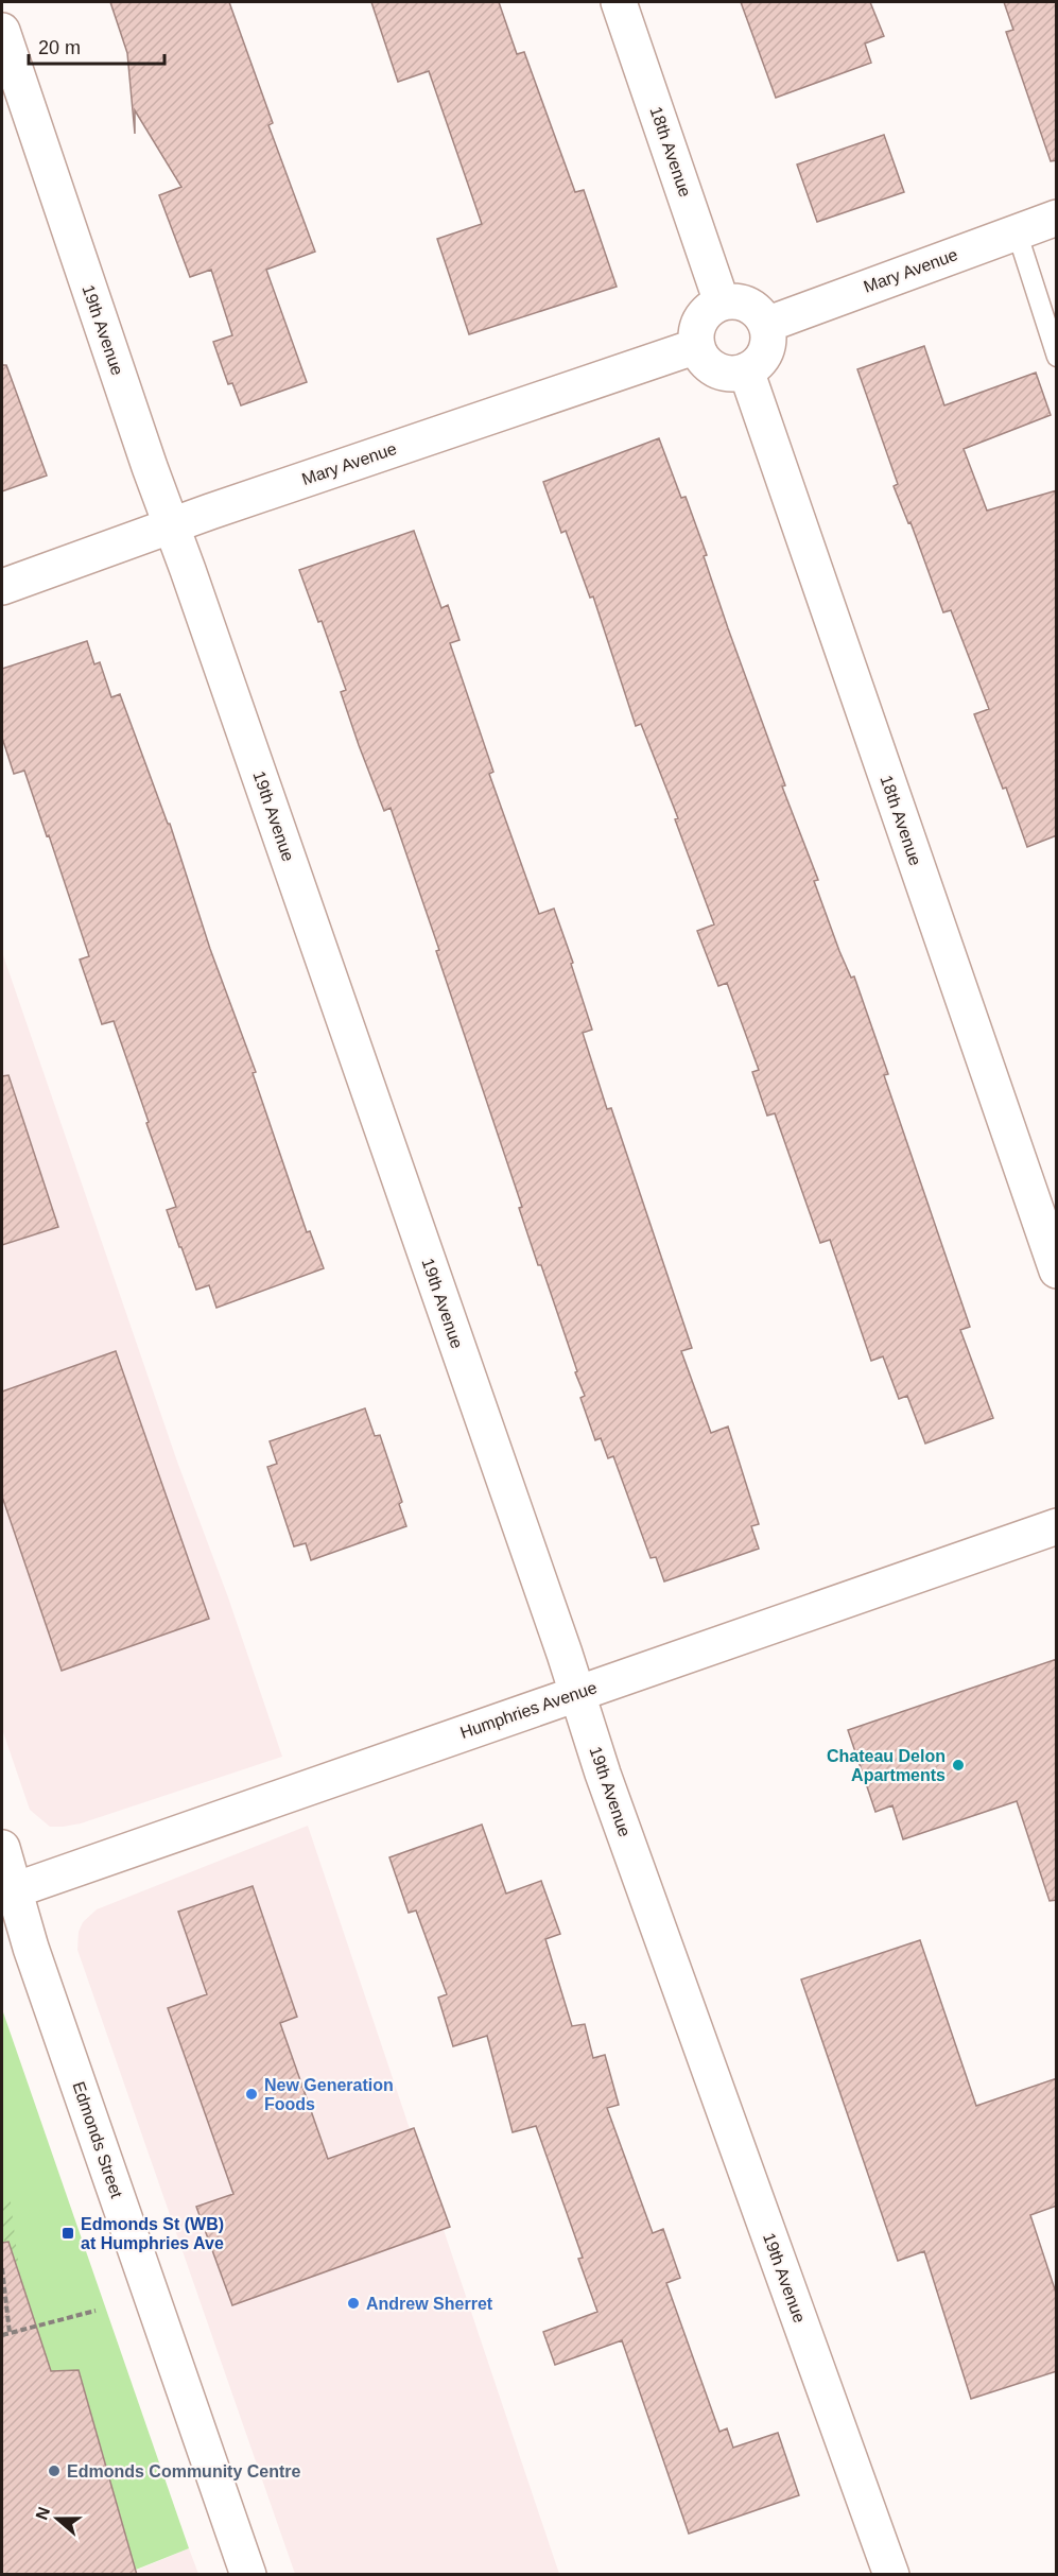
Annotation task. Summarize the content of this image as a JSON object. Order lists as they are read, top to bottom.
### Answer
{
  "streets": {
    "street": [
      "18th Avenue",
      "Mary Avenue",
      "19th Avenue",
      "Humphries Avenue",
      "Edmonds Street"
    ]
  },
  "crossings": [
    ["18th Avenue", "Mary Avenue"],
    ["Mary Avenue", "19th Avenue"],
    ["19th Avenue", "Humphries Avenue"],
    ["Humphries Avenue", "Edmonds Street"]
  ],
  "places": {
    "other": [
      "Chateau Delon Apartments",
      "New Generation Foods",
      "Andrew Sherret",
      "Edmonds Community Centre"
    ],
    "transit": ["Edmonds St (WB) at Humphries Ave"]
  },
  "scale_bar": "20 m",
  "north": "left"
}
